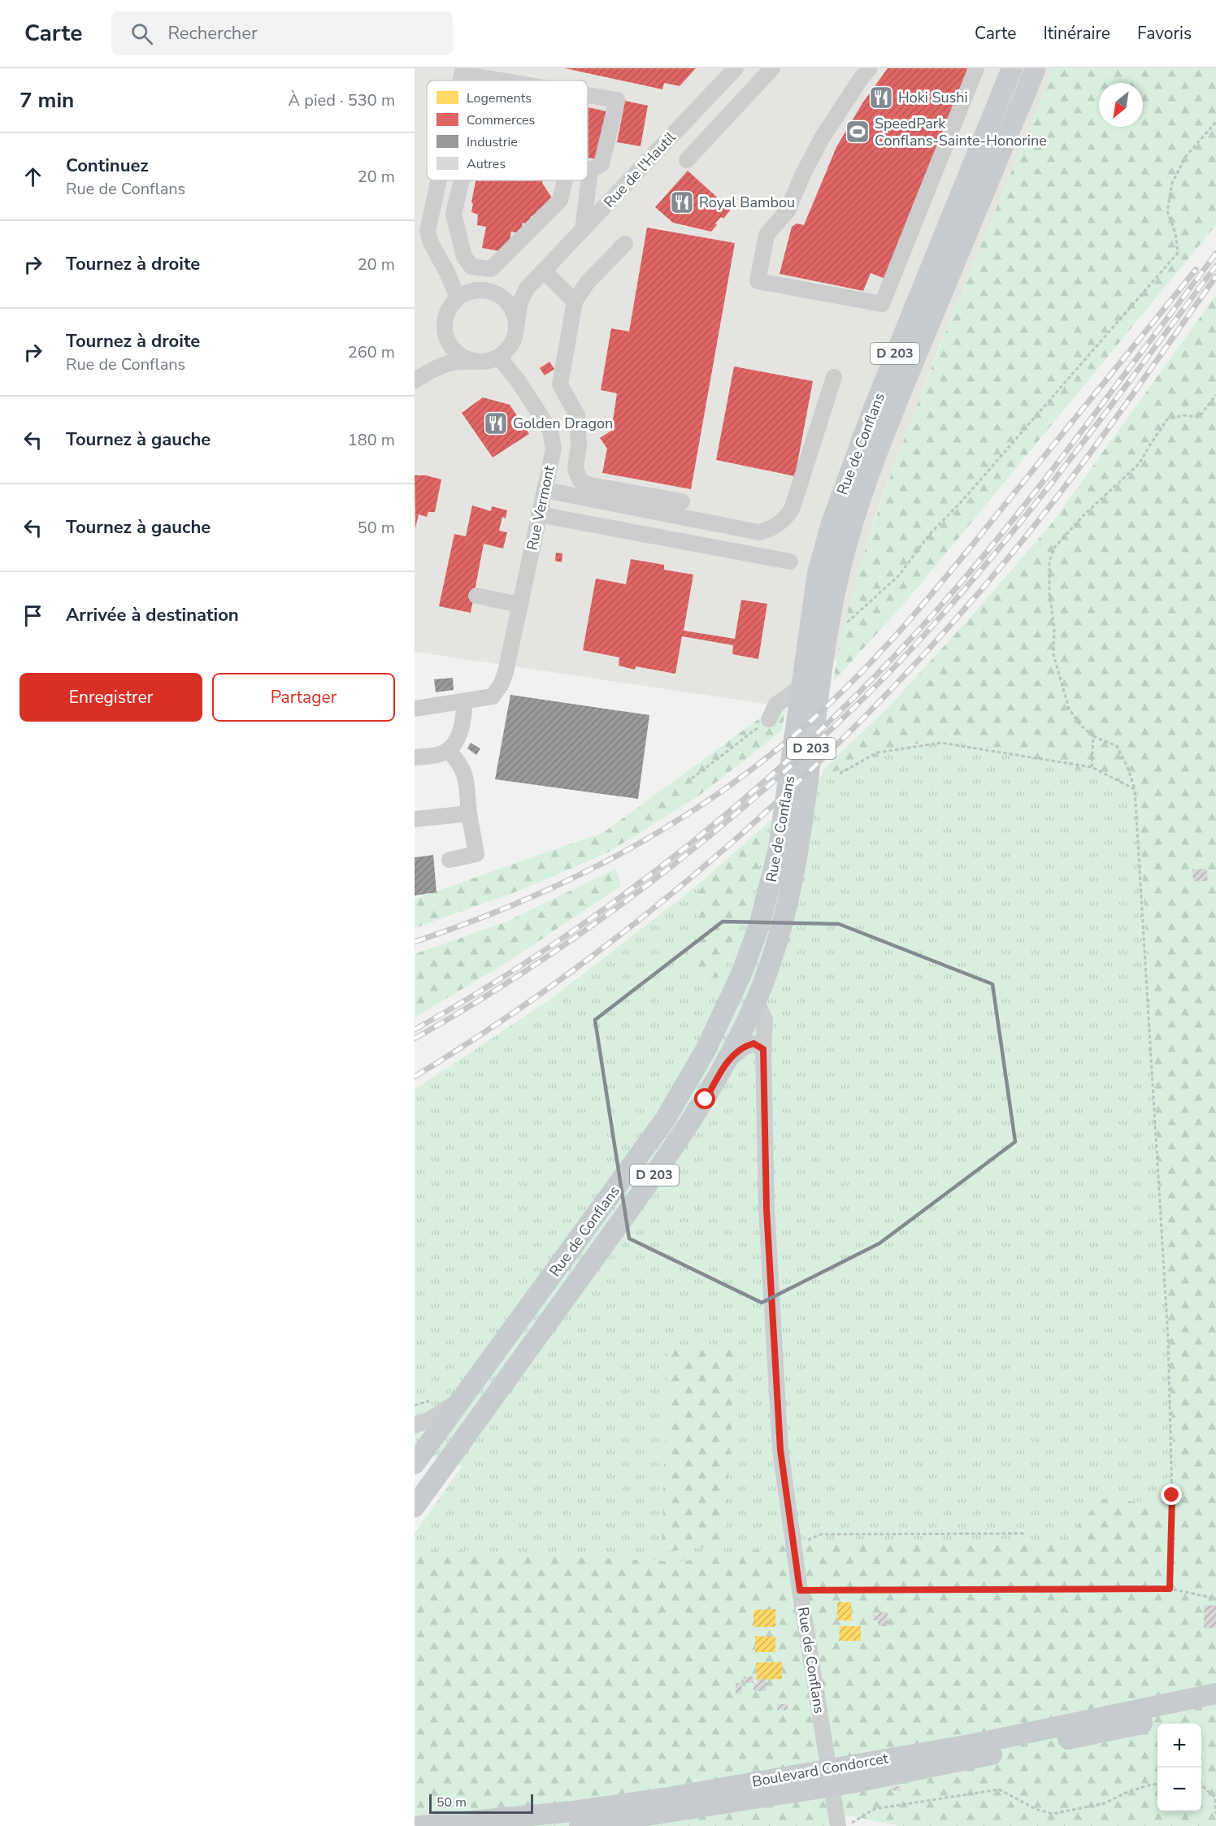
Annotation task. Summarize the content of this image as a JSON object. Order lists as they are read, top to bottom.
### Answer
{
  "streets": {
    "main road": ["D 203", "Rue de Conflans", "Boulevard Condorcet"],
    "street": ["Rue de l'Hautil", "Rue Vermont"]
  },
  "crossings": [
    ["Rue de l'Hautil", "Rue Vermont"]
  ],
  "places": {
    "restaurant": ["Hoki Sushi", "Royal Bambou", "Golden Dragon"],
    "sports": ["SpeedPark Conflans-Sainte-Honorine"]
  },
  "legend": [
    "Logements",
    "Commerces",
    "Industrie",
    "Autres"
  ],
  "scale_bar": "50 m",
  "north": "bottom left",
  "page": {
    "header": "Carte",
    "search": "Rechercher",
    "nav": ["Carte", "Itinéraire", "Favoris"],
    "heading": ["7 min", "À pied · 530 m"],
    "list": [
      ["Continuez", "Rue de Conflans", "20 m"],
      ["Tournez à droite", "20 m"],
      ["Tournez à droite", "Rue de Conflans", "260 m"],
      ["Tournez à gauche", "180 m"],
      ["Tournez à gauche", "50 m"],
      "Arrivée à destination"
    ],
    "buttons": ["Enregistrer", "Partager"],
    "map_buttons": ["+", "−"],
    "scale": "50 m"
  }
}
